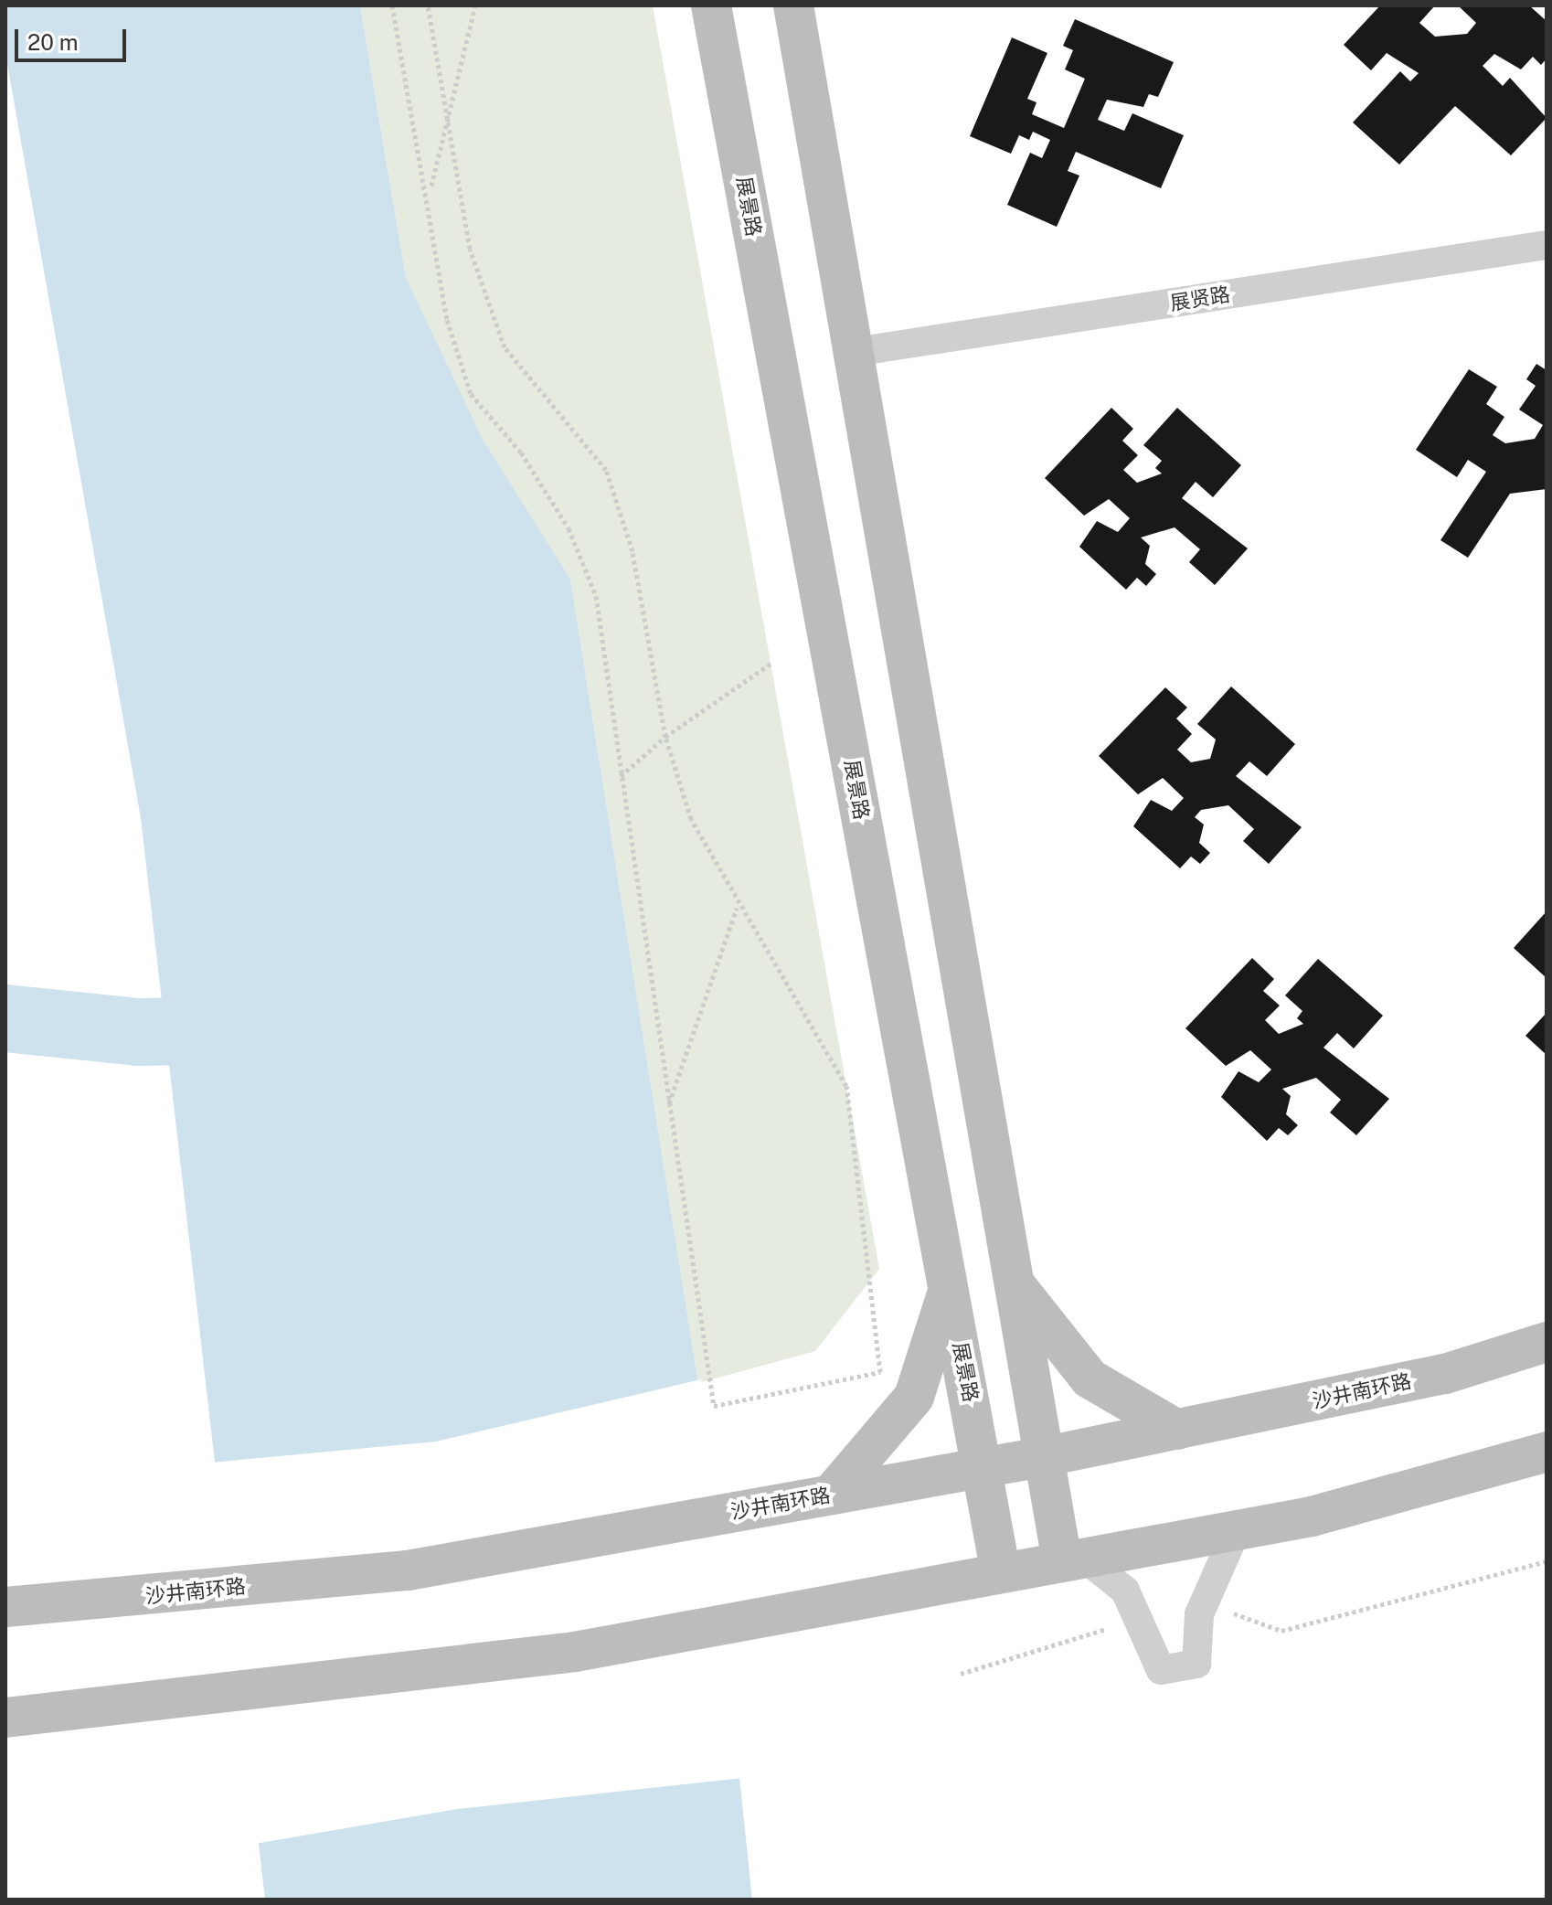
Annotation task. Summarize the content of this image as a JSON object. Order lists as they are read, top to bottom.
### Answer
{
  "streets": {
    "main road": ["展景路", "沙井南环路"],
    "street": ["展贤路"]
  },
  "crossings": [
    ["展景路", "沙井南环路"]
  ],
  "scale_bar": "20 m"
}
